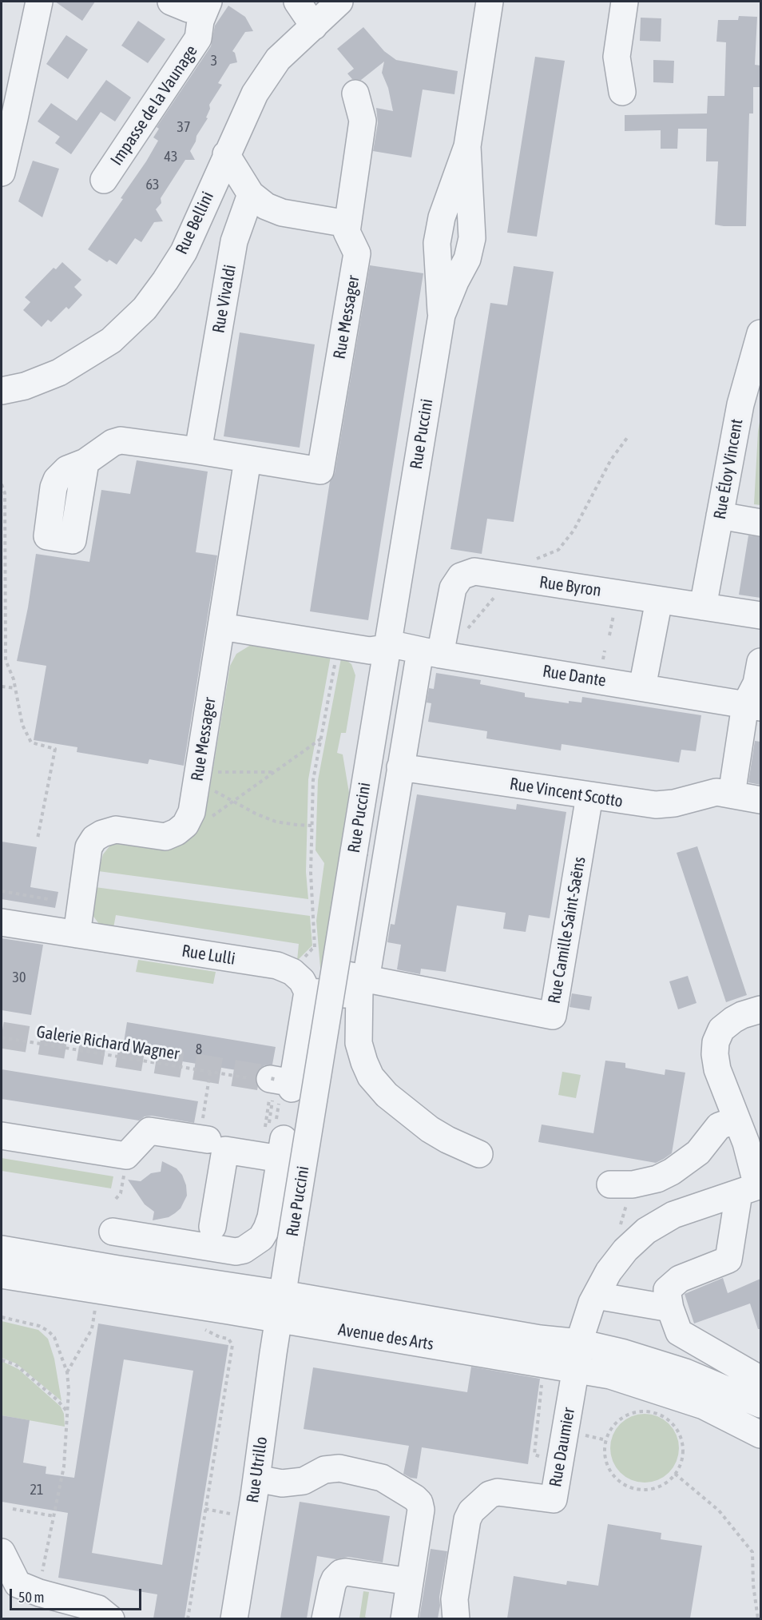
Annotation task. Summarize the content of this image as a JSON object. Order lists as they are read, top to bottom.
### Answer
{
  "streets": {
    "street": [
      "Impasse de la Vaunage",
      "Rue Bellini",
      "Rue Vivaldi",
      "Rue Messager",
      "Rue Puccini",
      "Rue Éloy Vincent",
      "Rue Byron",
      "Rue Dante",
      "Rue Vincent Scotto",
      "Rue Camille Saint-Saëns",
      "Rue Lulli",
      "Avenue des Arts",
      "Rue Daumier",
      "Rue Utrillo"
    ],
    "path": ["Galerie Richard Wagner"]
  },
  "crossings": [
    ["Rue Vivaldi", "Rue Messager"],
    ["Rue Messager", "Rue Dante"],
    ["Rue Puccini", "Rue Dante"],
    ["Rue Puccini", "Rue Camille Saint-Saëns"],
    ["Rue Puccini", "Avenue des Arts"],
    ["Rue Puccini", "Rue Utrillo"],
    ["Rue Éloy Vincent", "Rue Byron"],
    ["Rue Byron", "Rue Dante"],
    ["Rue Byron", "Rue Vincent Scotto"],
    ["Rue Byron", "Rue Camille Saint-Saëns"],
    ["Rue Vincent Scotto", "Rue Camille Saint-Saëns"],
    ["Avenue des Arts", "Rue Daumier"],
    ["Avenue des Arts", "Rue Utrillo"]
  ],
  "house_numbers": [
    "3",
    "37",
    "43",
    "63",
    "30",
    "8",
    "21"
  ],
  "scale_bar": "50 m"
}
